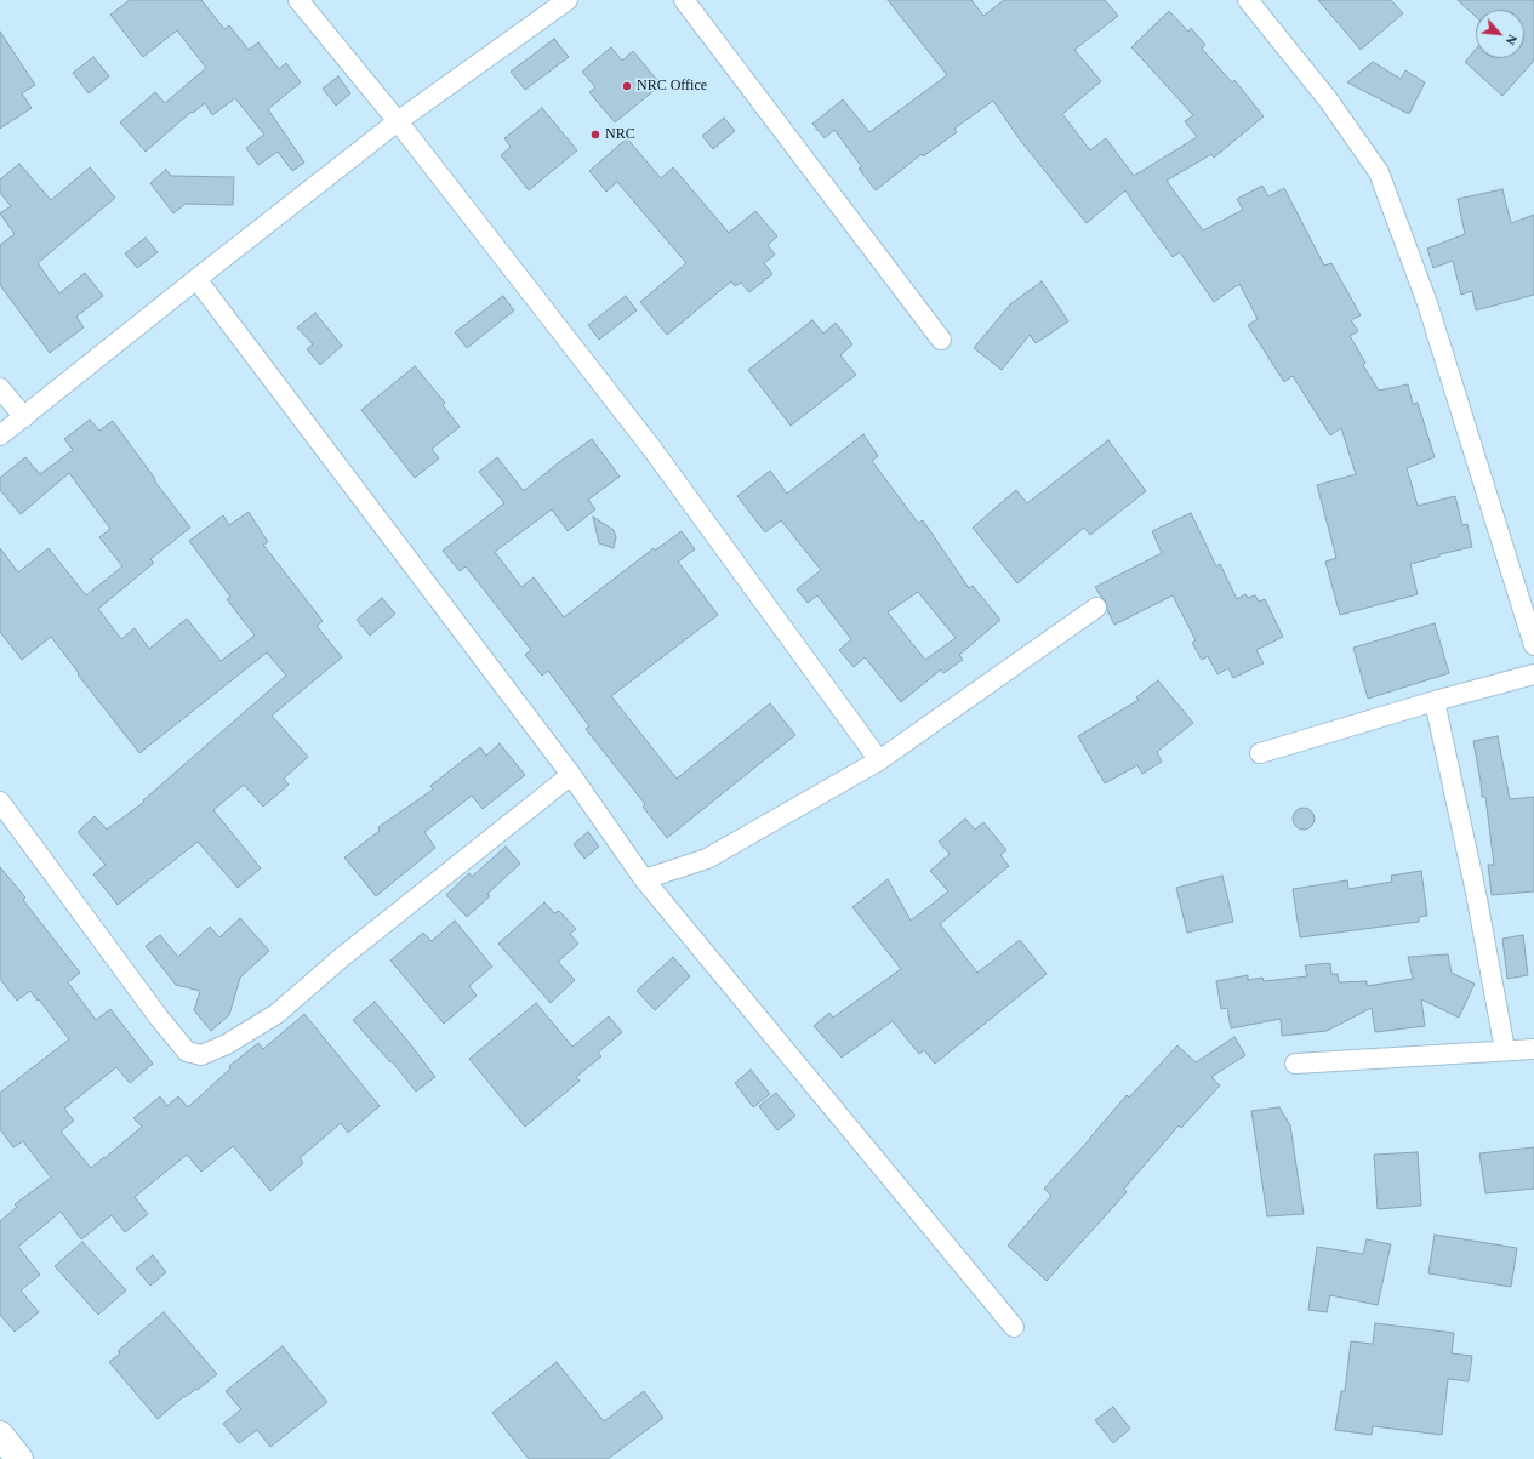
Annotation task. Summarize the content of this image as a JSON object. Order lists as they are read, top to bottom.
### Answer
{
  "places": ["NRC Office", "NRC"],
  "north": "bottom right"
}
